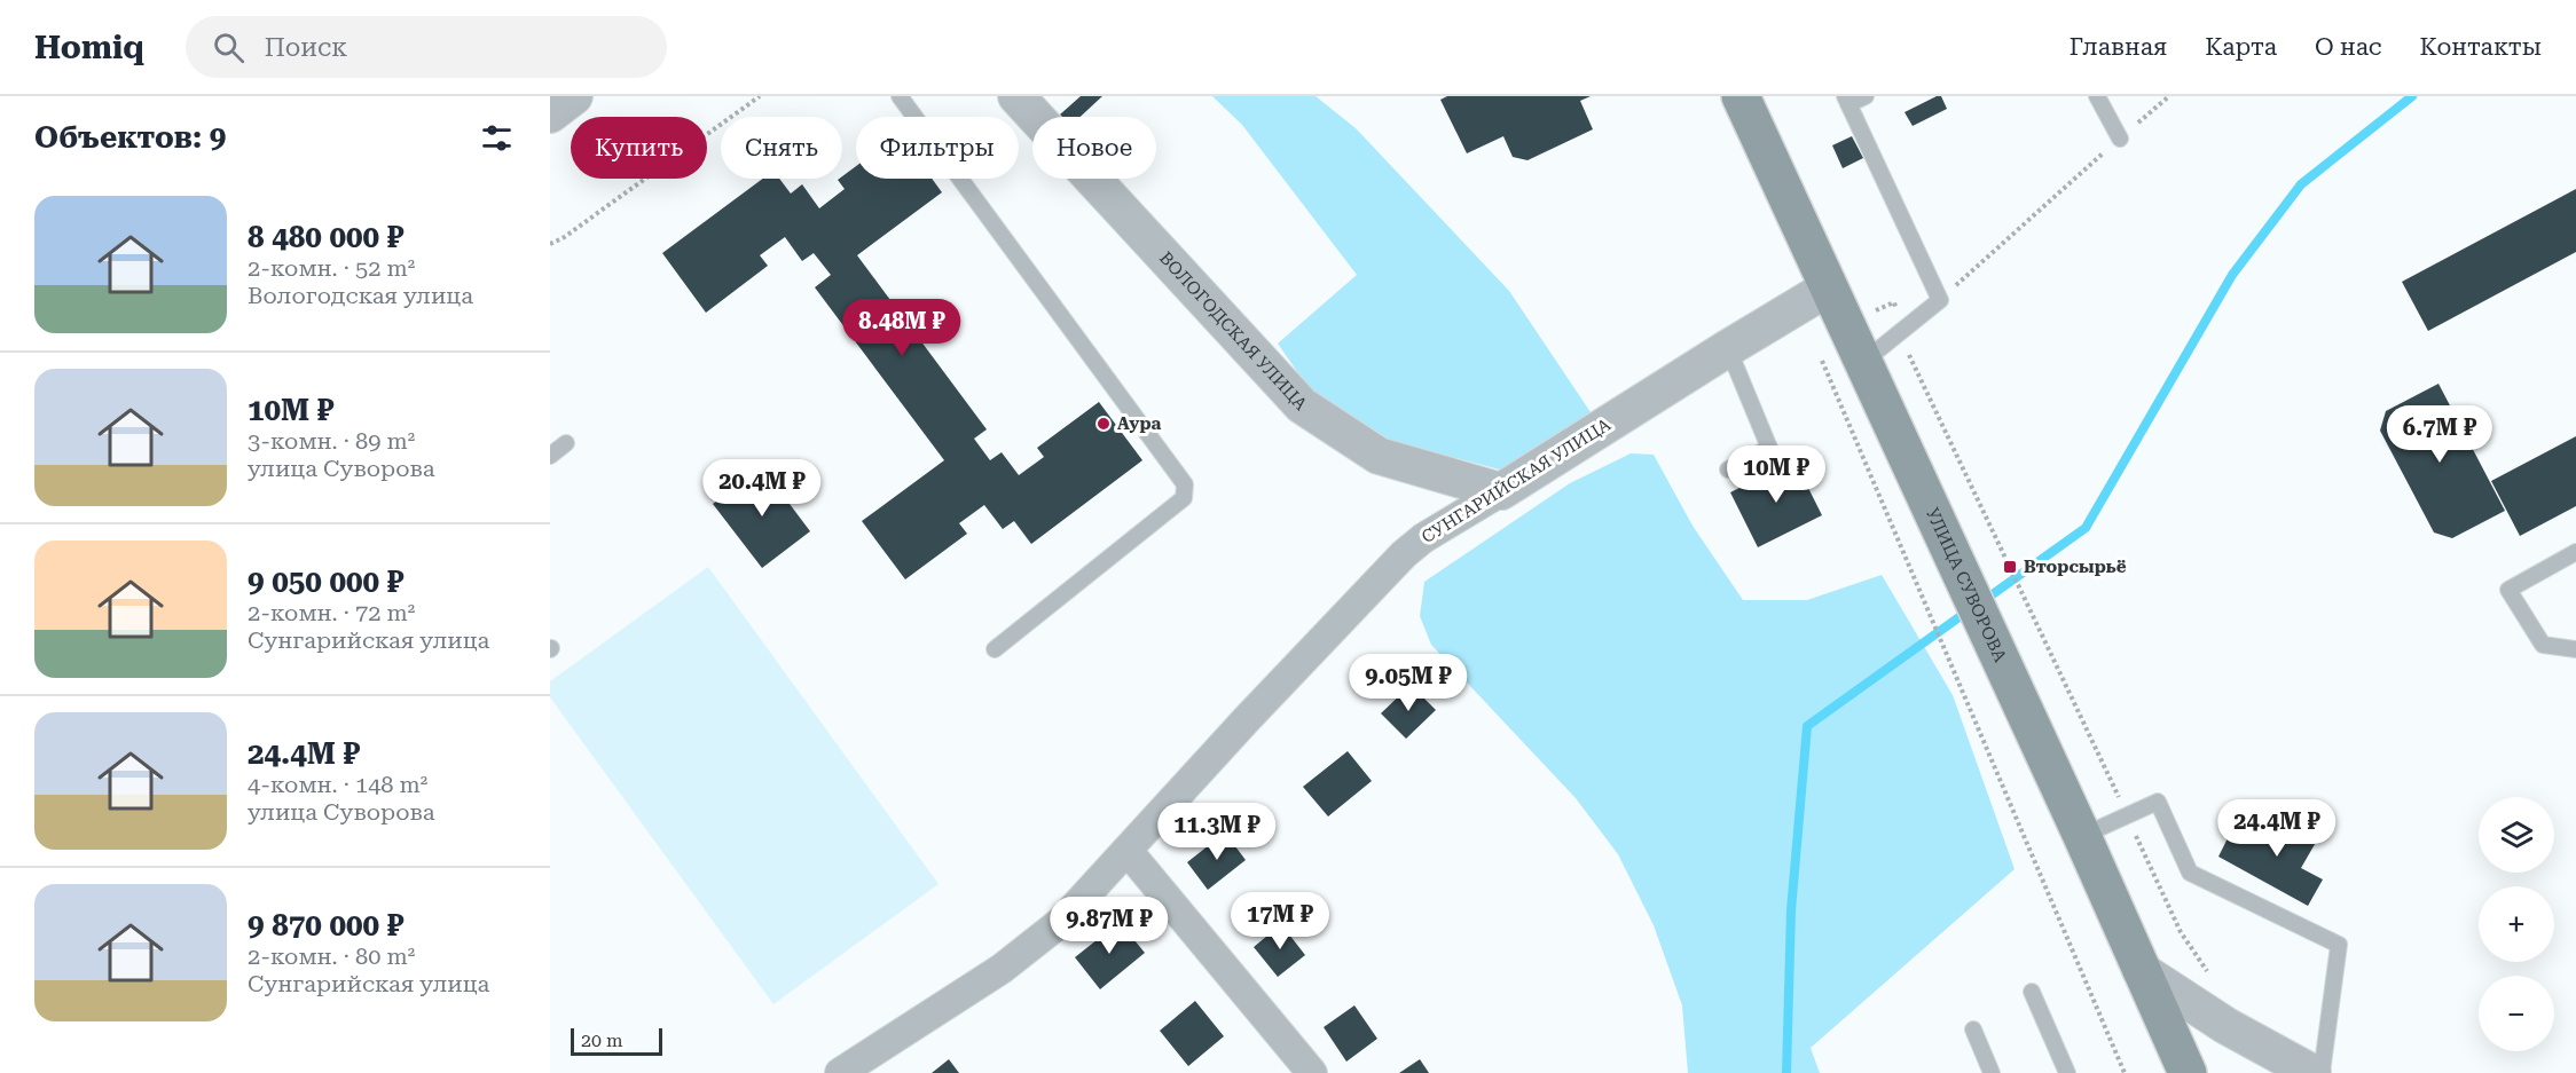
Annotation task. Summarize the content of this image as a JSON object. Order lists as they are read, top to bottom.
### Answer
{
  "streets": {
    "main road": ["УЛИЦА СУВОРОВА"],
    "street": ["ВОЛОГОДСКАЯ УЛИЦА", "СУНГАРИЙСКАЯ УЛИЦА"]
  },
  "crossings": [
    ["ВОЛОГОДСКАЯ УЛИЦА", "СУНГАРИЙСКАЯ УЛИЦА"],
    ["СУНГАРИЙСКАЯ УЛИЦА", "УЛИЦА СУВОРОВА"]
  ],
  "places": {
    "other": ["Аура"],
    "transit": ["Вторсырьё"]
  },
  "scale_bar": "20 m",
  "page": {
    "header": "Homiq",
    "search": "Поиск",
    "nav": [
      "Главная",
      "Карта",
      "О нас",
      "Контакты"
    ],
    "heading": "Объектов: 9",
    "chip": [
      "Купить",
      "Снять",
      "Фильтры",
      "Новое"
    ],
    "list": [
      {
        "name": "8 480 000 ₽",
        "note": "2-комн. · 52 m² · Вологодская улица"
      },
      {
        "name": "10M ₽",
        "note": "3-комн. · 89 m² · улица Суворова"
      },
      {
        "name": "9 050 000 ₽",
        "note": "2-комн. · 72 m² · Сунгарийская улица"
      },
      {
        "name": "24.4M ₽",
        "note": "4-комн. · 148 m² · улица Суворова"
      },
      {
        "name": "9 870 000 ₽",
        "note": "2-комн. · 80 m² · Сунгарийская улица"
      }
    ],
    "price": [
      "8.48M ₽",
      "6.7M ₽",
      "10M ₽",
      "20.4M ₽",
      "9.05M ₽",
      "24.4M ₽",
      "11.3M ₽",
      "17M ₽",
      "9.87M ₽"
    ],
    "map_buttons": ["+", "−"],
    "scale": "20 m"
  }
}
